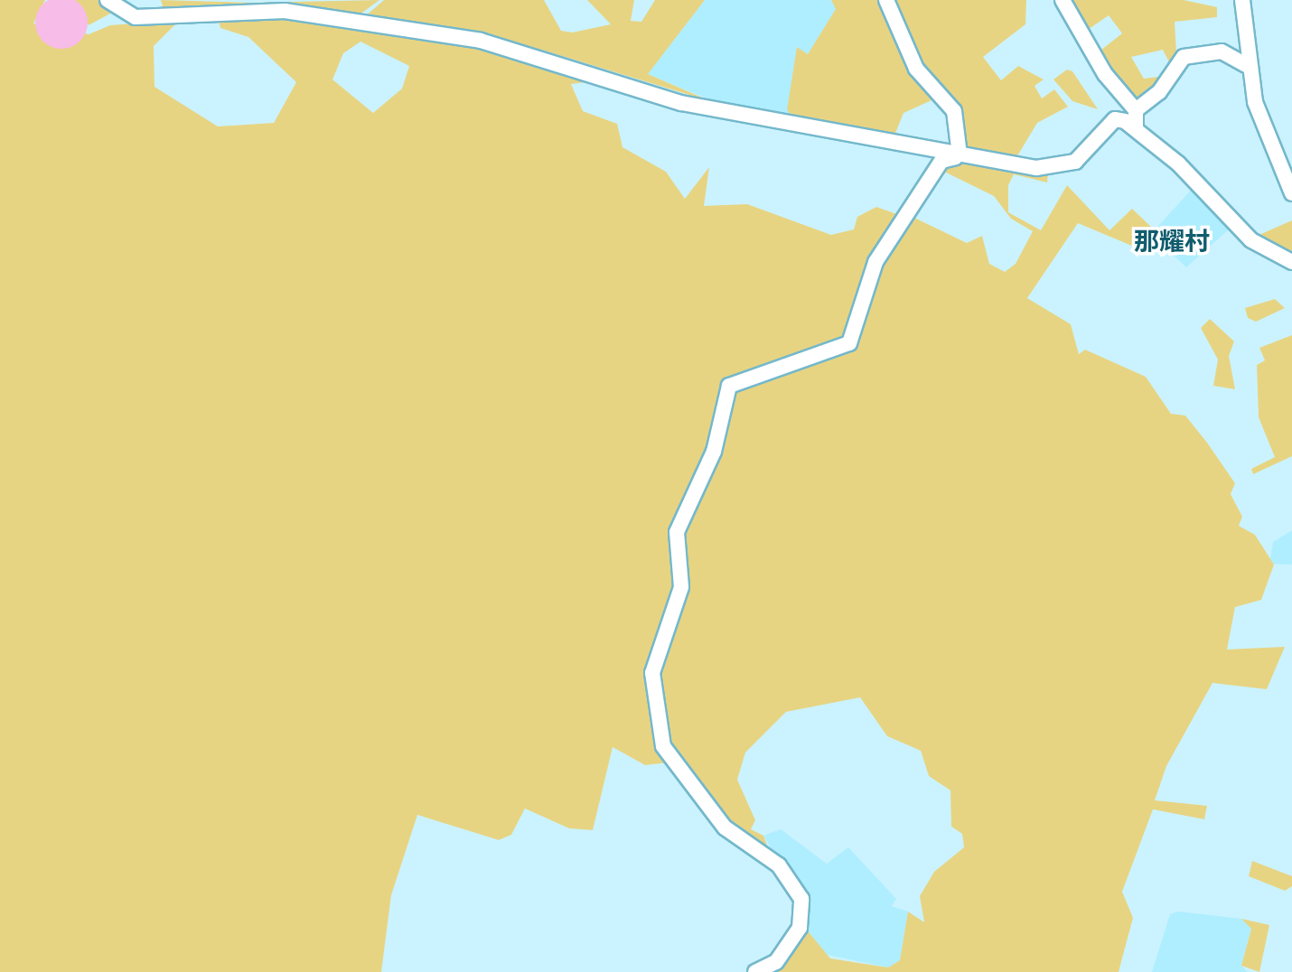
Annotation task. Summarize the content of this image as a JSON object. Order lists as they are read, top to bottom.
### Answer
{
  "districts": ["那耀村"]
}
